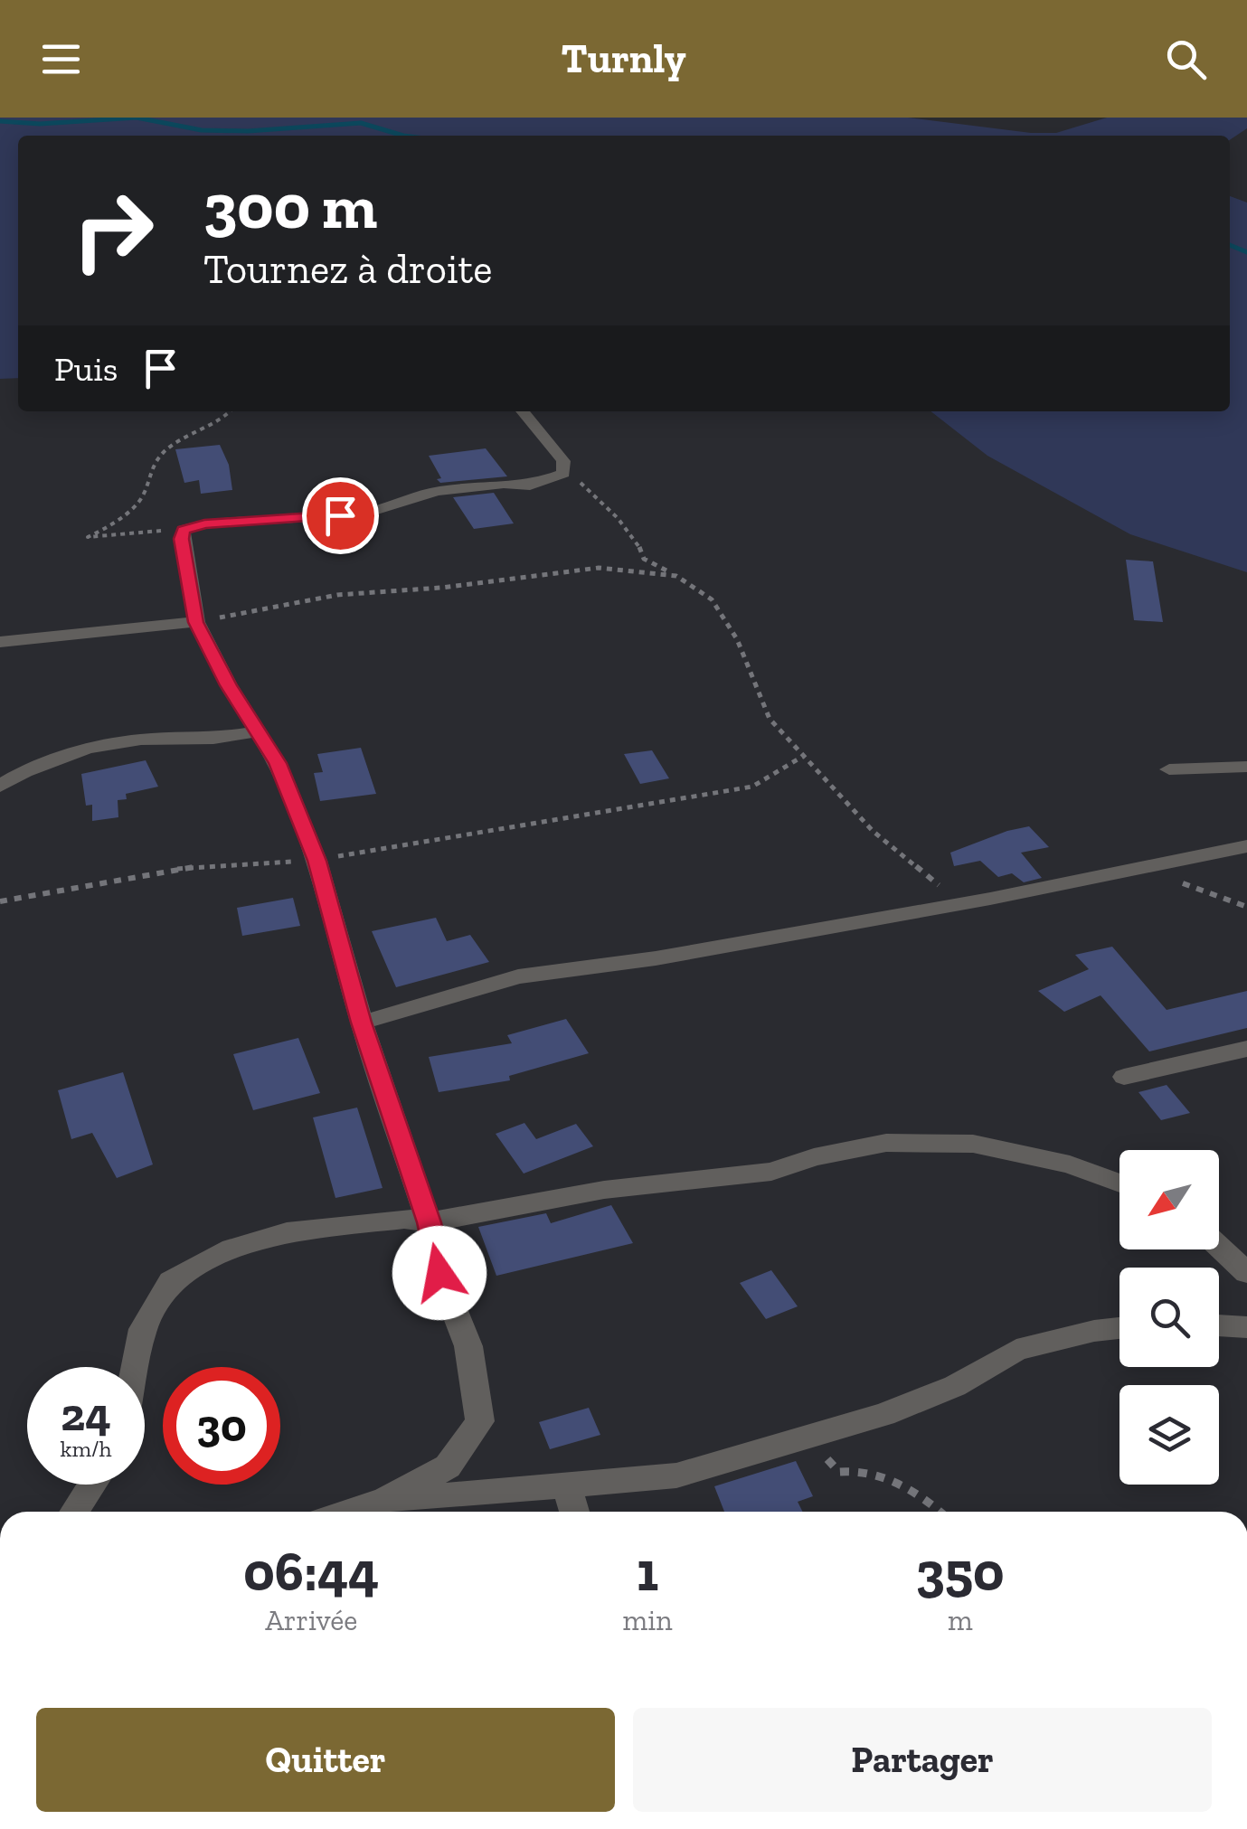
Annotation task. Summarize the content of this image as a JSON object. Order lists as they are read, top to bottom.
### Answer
{
  "north": "bottom left",
  "page": {
    "header": "Turnly",
    "turn": ["300 m", "Tournez à droite"],
    "then": "Puis",
    "speed": "24 km/h",
    "limit": "30",
    "eta": [
      "06:44",
      "Arrivée",
      "1",
      "min",
      "350",
      "m"
    ],
    "buttons": ["Quitter", "Partager"]
  }
}
